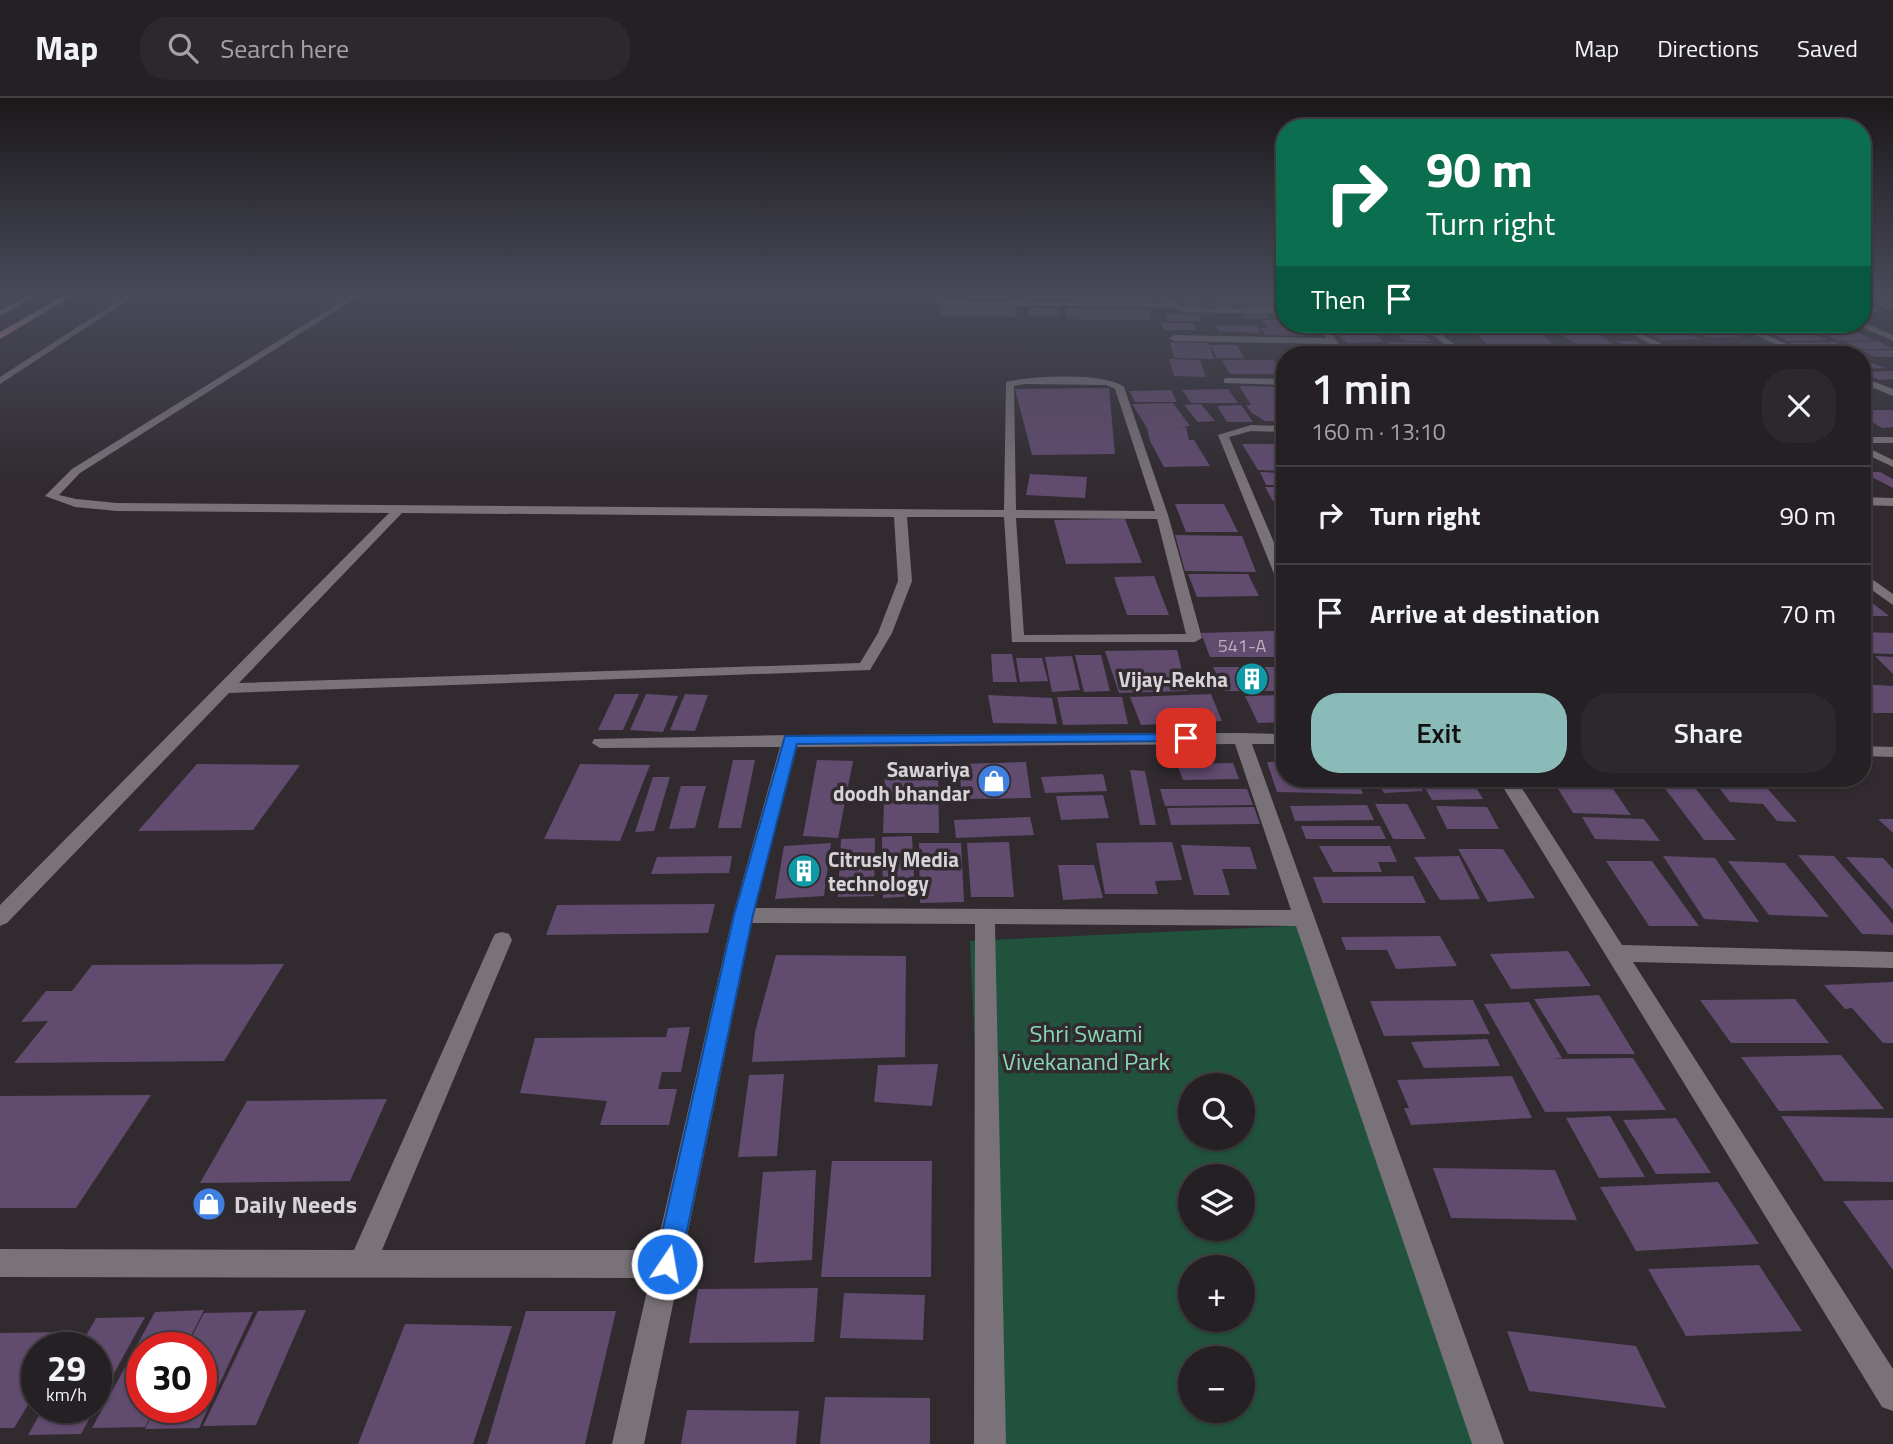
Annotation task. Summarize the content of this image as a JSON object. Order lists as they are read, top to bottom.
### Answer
{
  "parks": ["Shri Swami Vivekanand Park"],
  "places": {
    "building": ["Vijay-Rekha", "Citrusly Media technology"],
    "shop": ["Sawariya doodh bhandar", "Daily Needs"]
  },
  "house_numbers": ["541-A"],
  "page": {
    "header": "Map",
    "search": "Search here",
    "nav": ["Map", "Directions", "Saved"],
    "turn": ["90 m", "Turn right"],
    "then": "Then",
    "heading": ["1 min", "160 m · 13:10"],
    "list": [
      {
        "name": "Turn right",
        "value": "90 m"
      },
      {
        "name": "Arrive at destination",
        "value": "70 m"
      }
    ],
    "buttons": ["Exit", "Share"],
    "map_buttons": ["+", "−"],
    "speed": "29 km/h",
    "limit": "30"
  }
}
